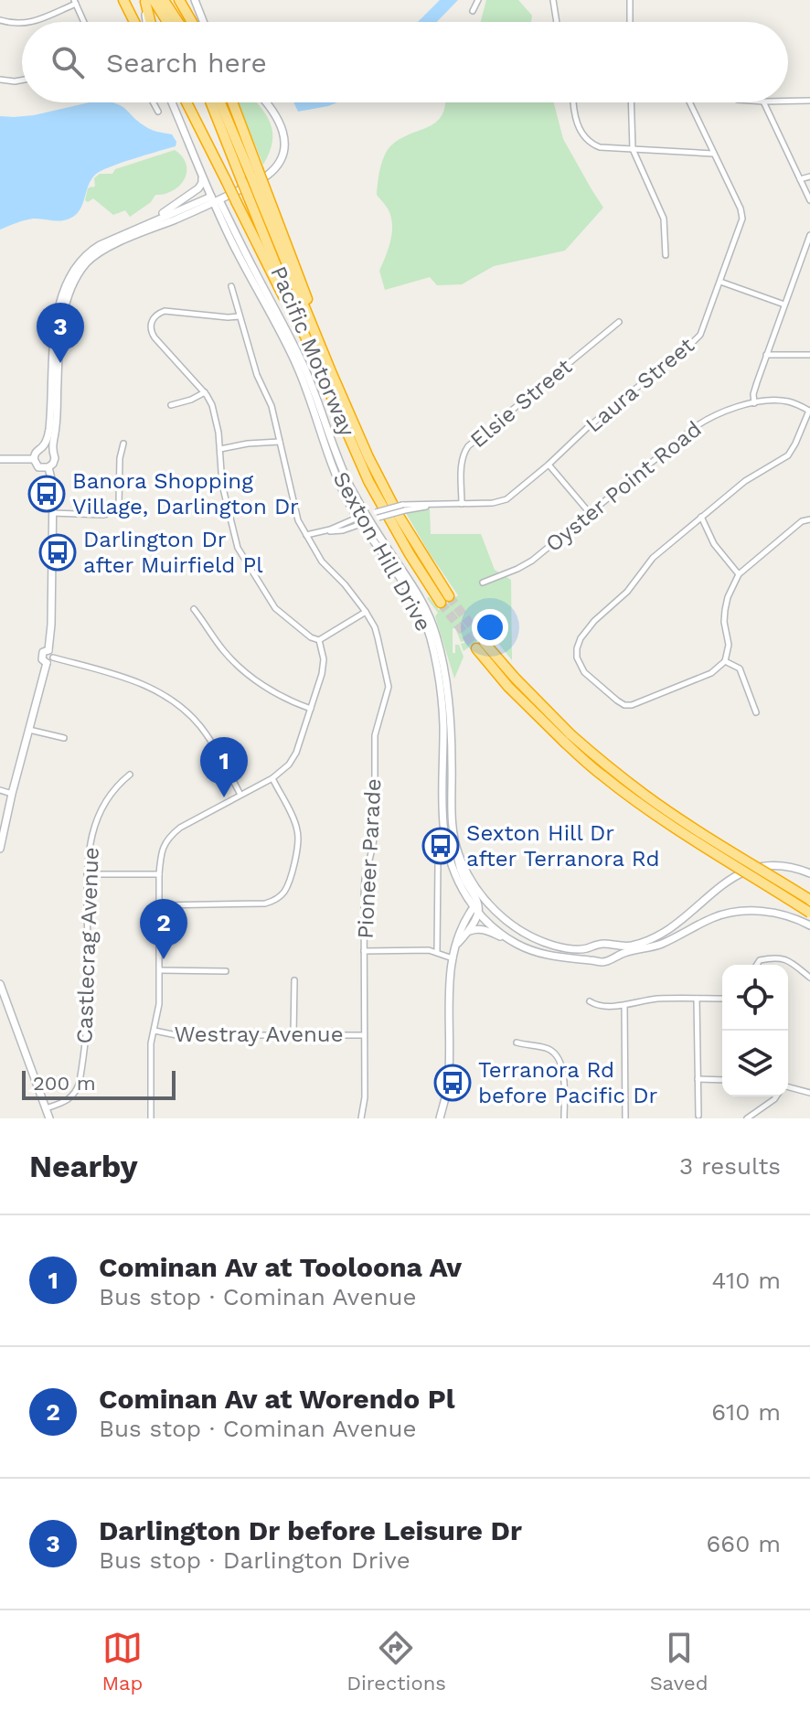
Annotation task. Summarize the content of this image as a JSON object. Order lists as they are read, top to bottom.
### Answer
{
  "streets": {
    "highway": ["Pacific Motorway"],
    "street": [
      "Laura Street",
      "Elsie Street",
      "Oyster Point Road",
      "Sexton Hill Drive",
      "Pioneer Parade",
      "Castlecrag Avenue",
      "Westray Avenue"
    ]
  },
  "crossings": [
    ["Laura Street", "Elsie Street"],
    ["Laura Street", "Sexton Hill Drive"],
    ["Pioneer Parade", "Westray Avenue"]
  ],
  "places": {
    "bus stop": [
      "Banora Shopping Village, Darlington Dr",
      "Darlington Dr after Muirfield Pl",
      "Sexton Hill Dr after Terranora Rd",
      "Terranora Rd before Pacific Dr"
    ]
  },
  "scale_bar": "200 m",
  "page": {
    "search": "Search here",
    "pins": ["3", "1", "2"],
    "scale": "200 m",
    "heading": ["Nearby", "3 results"],
    "list": [
      {
        "mark": "1",
        "name": "Cominan Av at Tooloona Av",
        "note": "Bus stop · Cominan Avenue",
        "value": "410 m"
      },
      {
        "mark": "2",
        "name": "Cominan Av at Worendo Pl",
        "note": "Bus stop · Cominan Avenue",
        "value": "610 m"
      },
      {
        "mark": "3",
        "name": "Darlington Dr before Leisure Dr",
        "note": "Bus stop · Darlington Drive",
        "value": "660 m"
      }
    ],
    "nav": ["Map", "Directions", "Saved"]
  }
}
